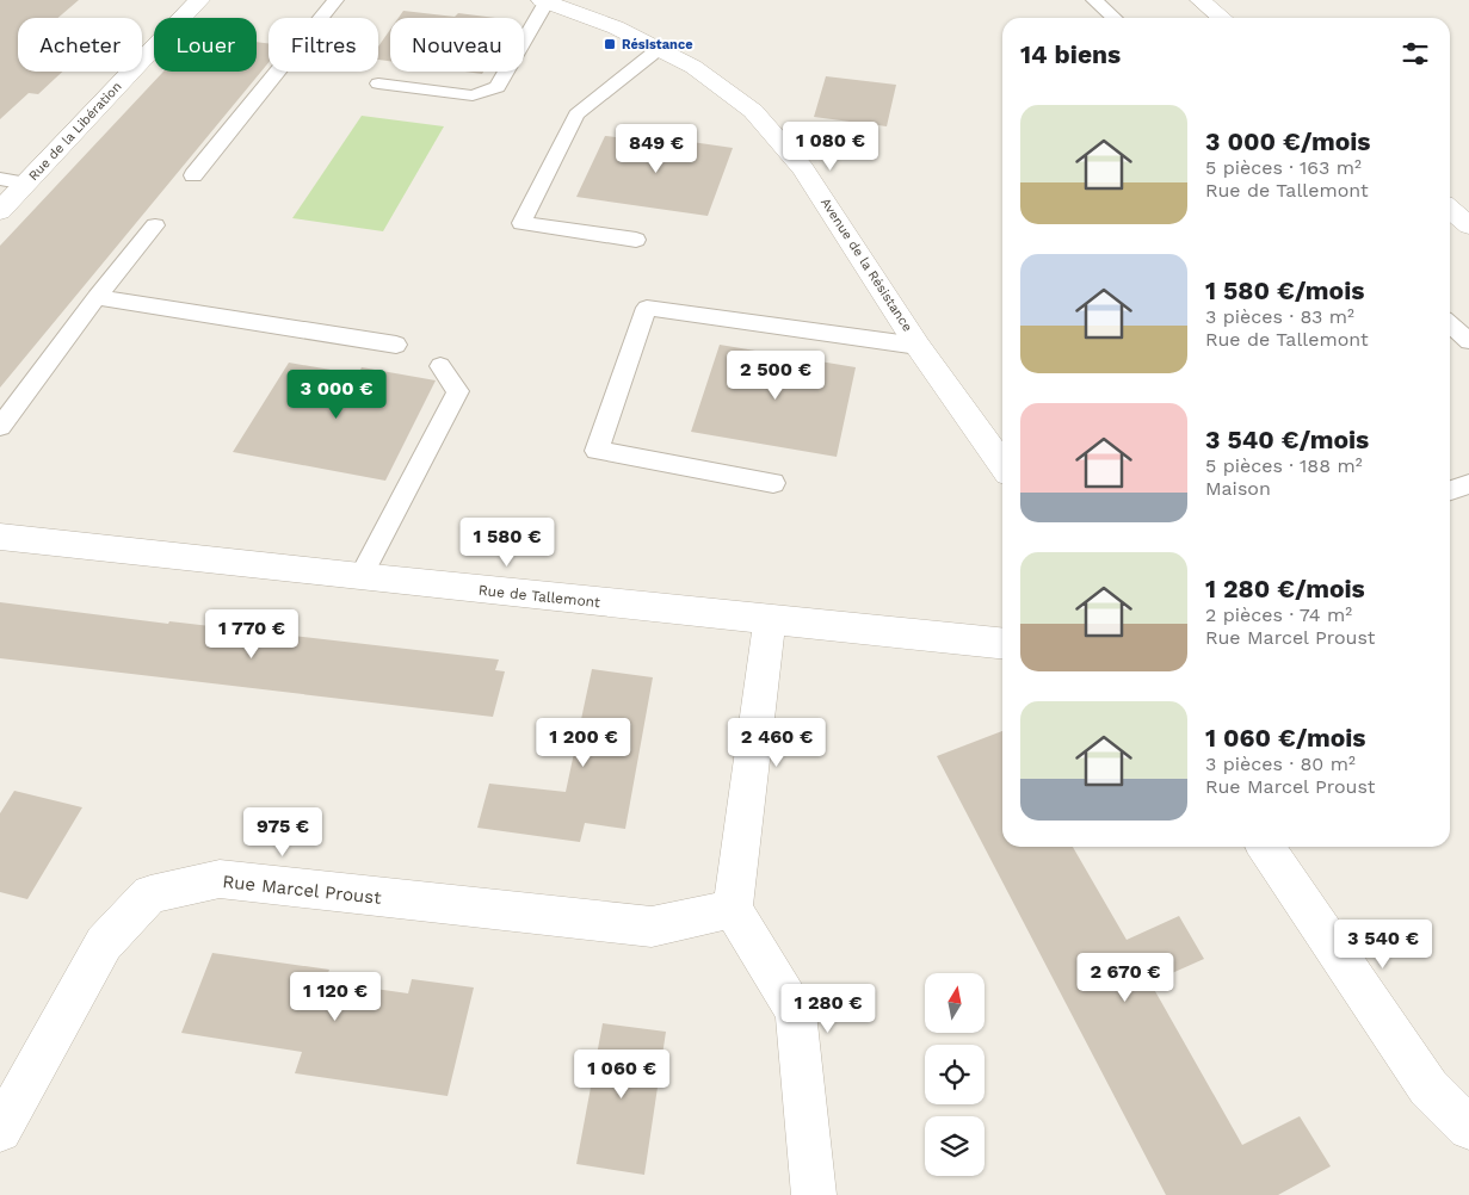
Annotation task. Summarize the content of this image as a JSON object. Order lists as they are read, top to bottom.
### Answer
{
  "streets": {
    "street": [
      "Rue de la Libération",
      "Avenue de la Résistance",
      "Rue de Tallemont",
      "Rue Marcel Proust"
    ]
  },
  "places": {
    "transit": ["Résistance"]
  },
  "north": "top",
  "page": {
    "chip": [
      "Acheter",
      "Louer",
      "Filtres",
      "Nouveau"
    ],
    "heading": "14 biens",
    "list": [
      {
        "name": "3 000 €/mois",
        "note": "5 pièces · 163 m² · Rue de Tallemont"
      },
      {
        "name": "1 580 €/mois",
        "note": "3 pièces · 83 m² · Rue de Tallemont"
      },
      {
        "name": "3 540 €/mois",
        "note": "5 pièces · 188 m² · Maison"
      },
      {
        "name": "1 280 €/mois",
        "note": "2 pièces · 74 m² · Rue Marcel Proust"
      },
      {
        "name": "1 060 €/mois",
        "note": "3 pièces · 80 m² · Rue Marcel Proust"
      }
    ],
    "price": [
      "1 080 €",
      "849 €",
      "2 500 €",
      "3 000 €",
      "1 580 €",
      "1 770 €",
      "1 200 €",
      "2 460 €",
      "975 €",
      "3 540 €",
      "2 670 €",
      "1 120 €",
      "1 280 €",
      "1 060 €"
    ]
  }
}
